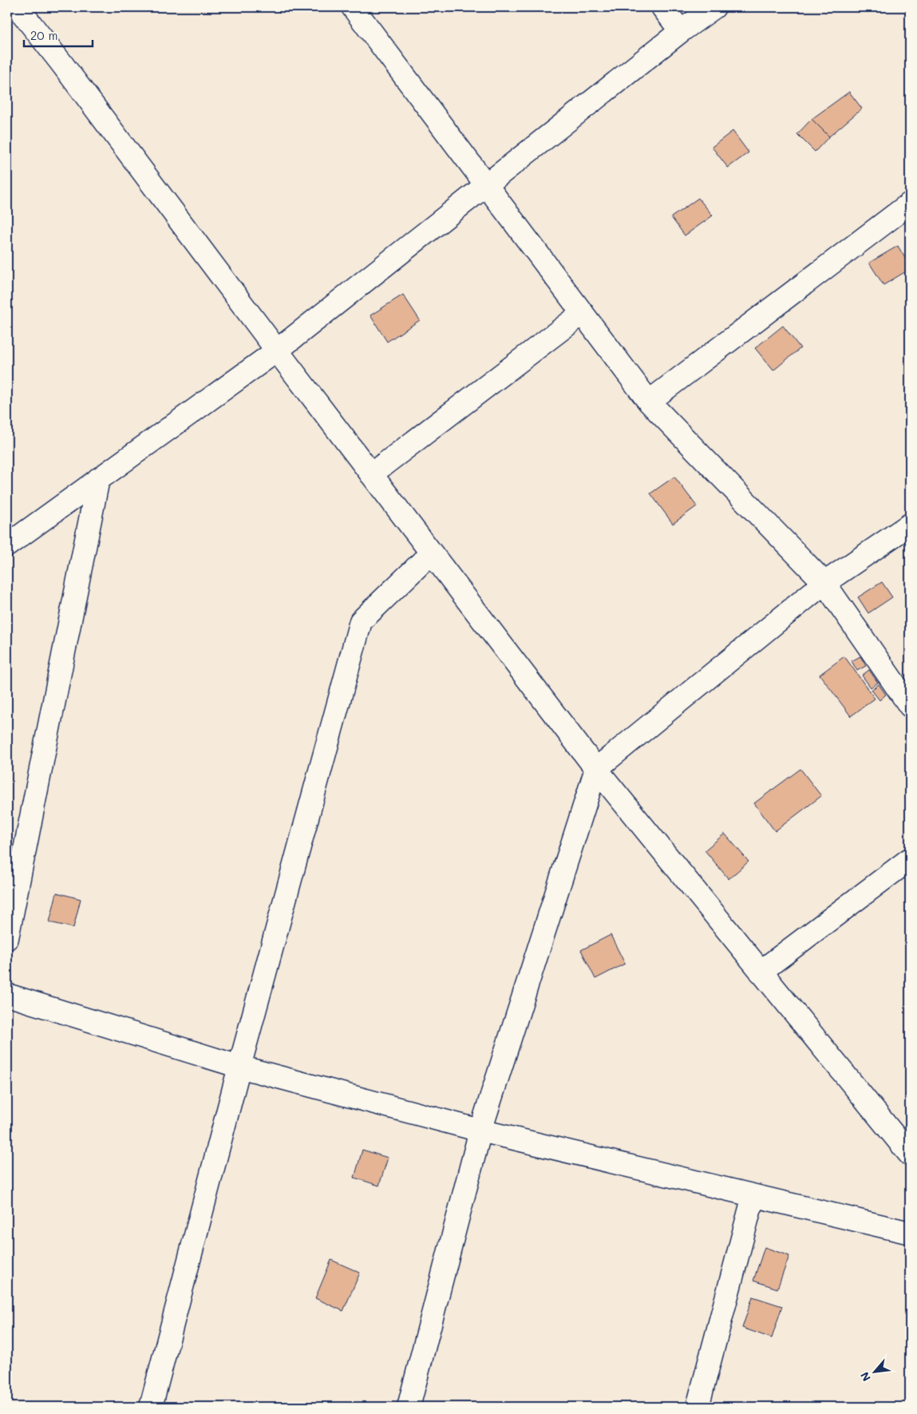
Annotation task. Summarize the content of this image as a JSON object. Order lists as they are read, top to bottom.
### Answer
{
  "scale_bar": "20 m",
  "north": "bottom left"
}
